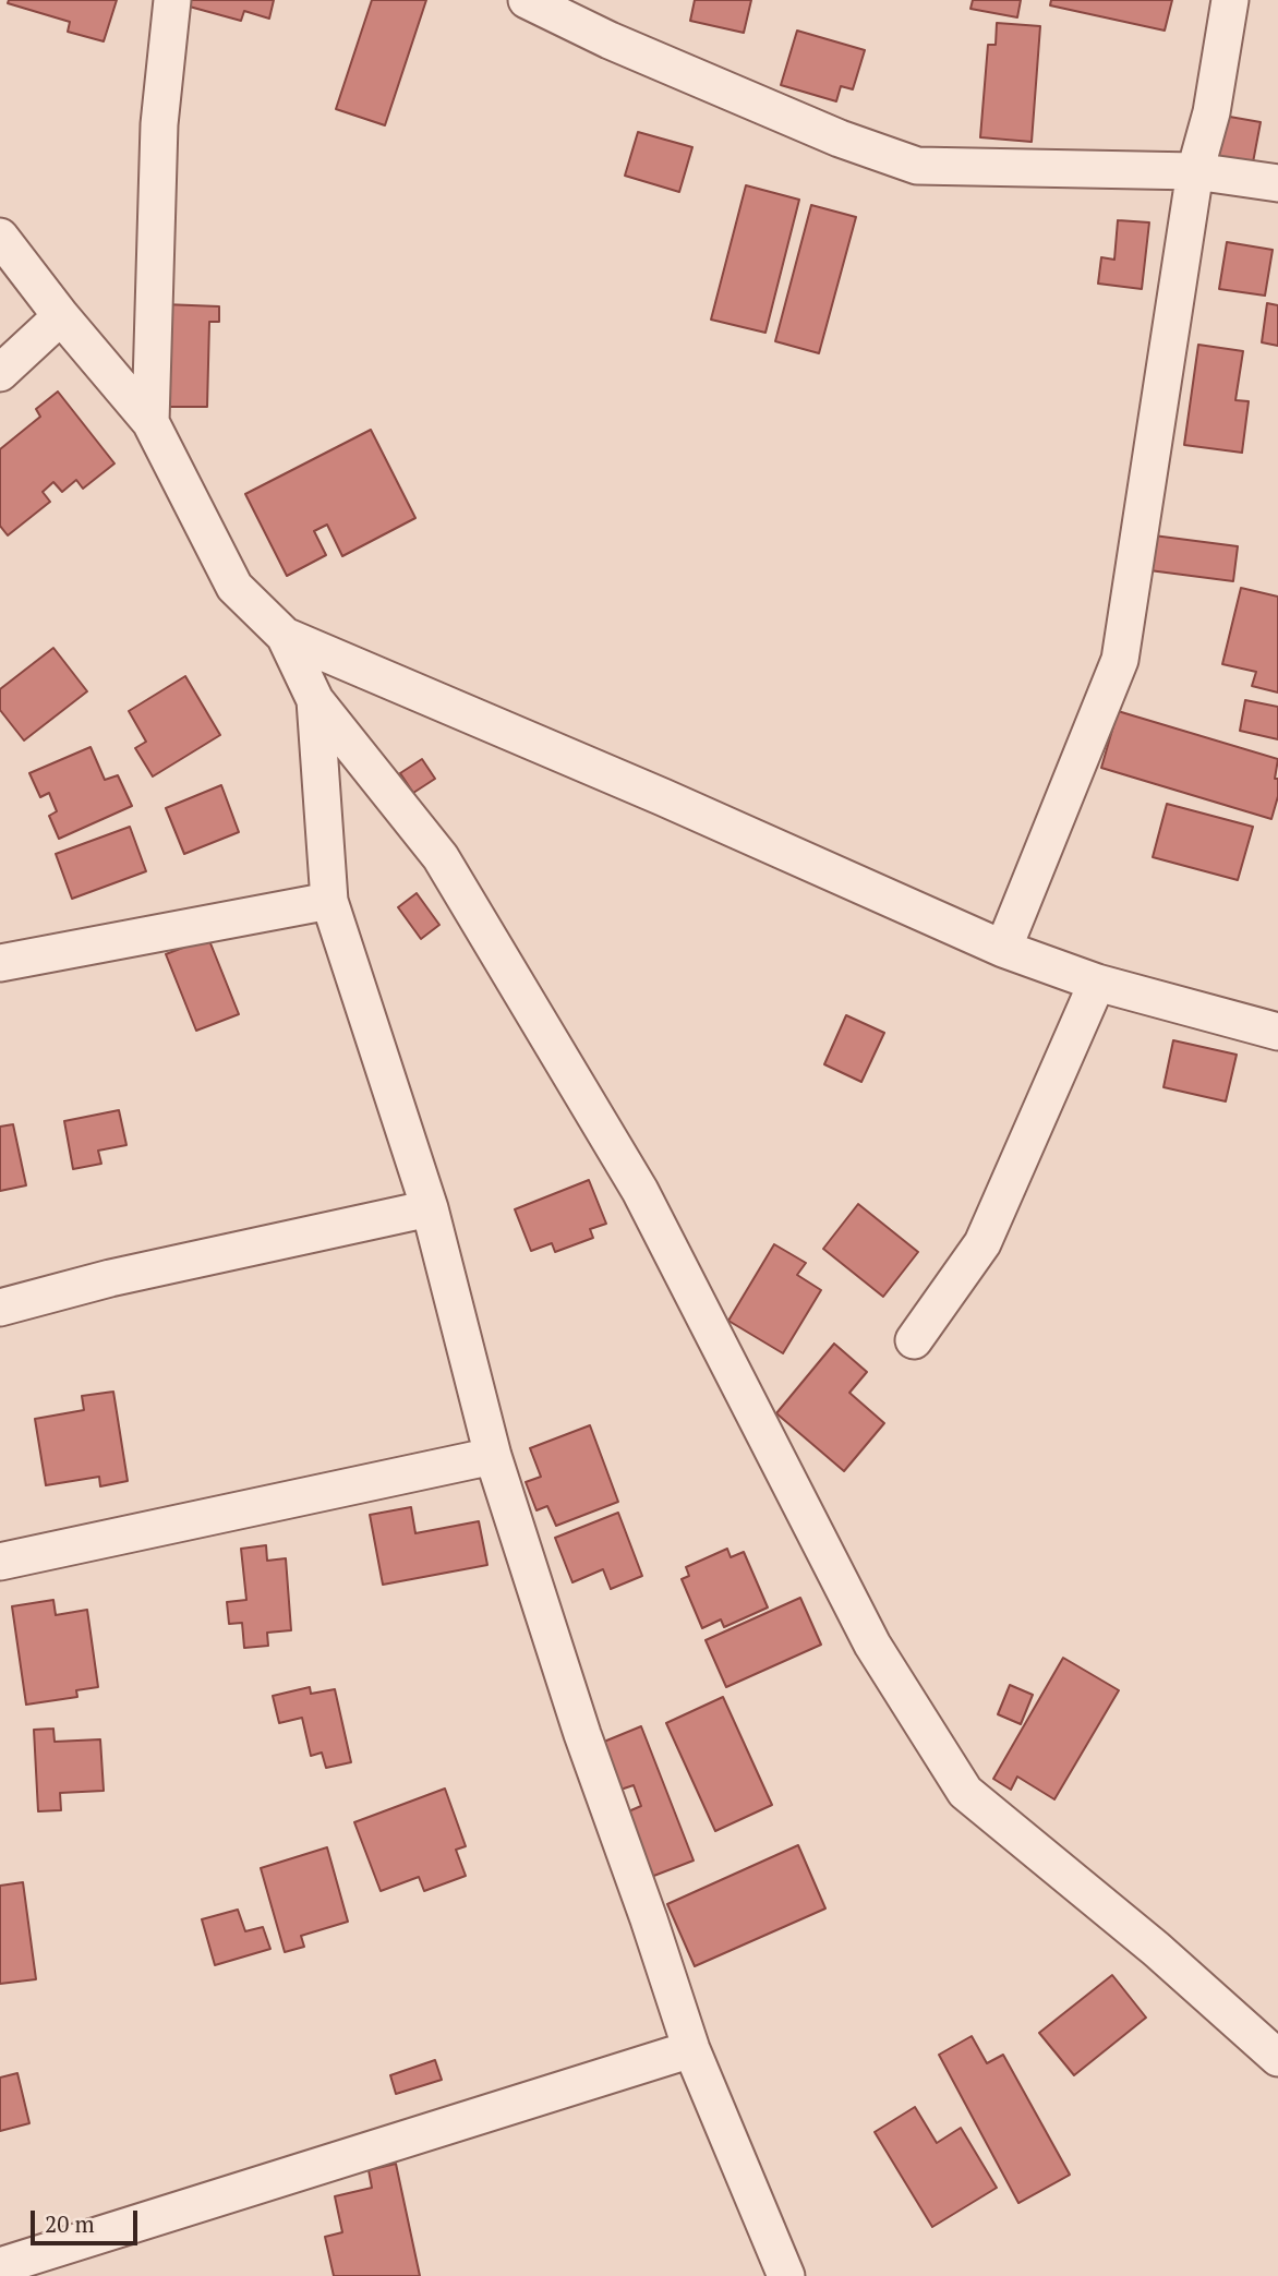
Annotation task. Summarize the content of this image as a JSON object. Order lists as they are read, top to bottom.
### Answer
{
  "scale_bar": "20 m"
}
